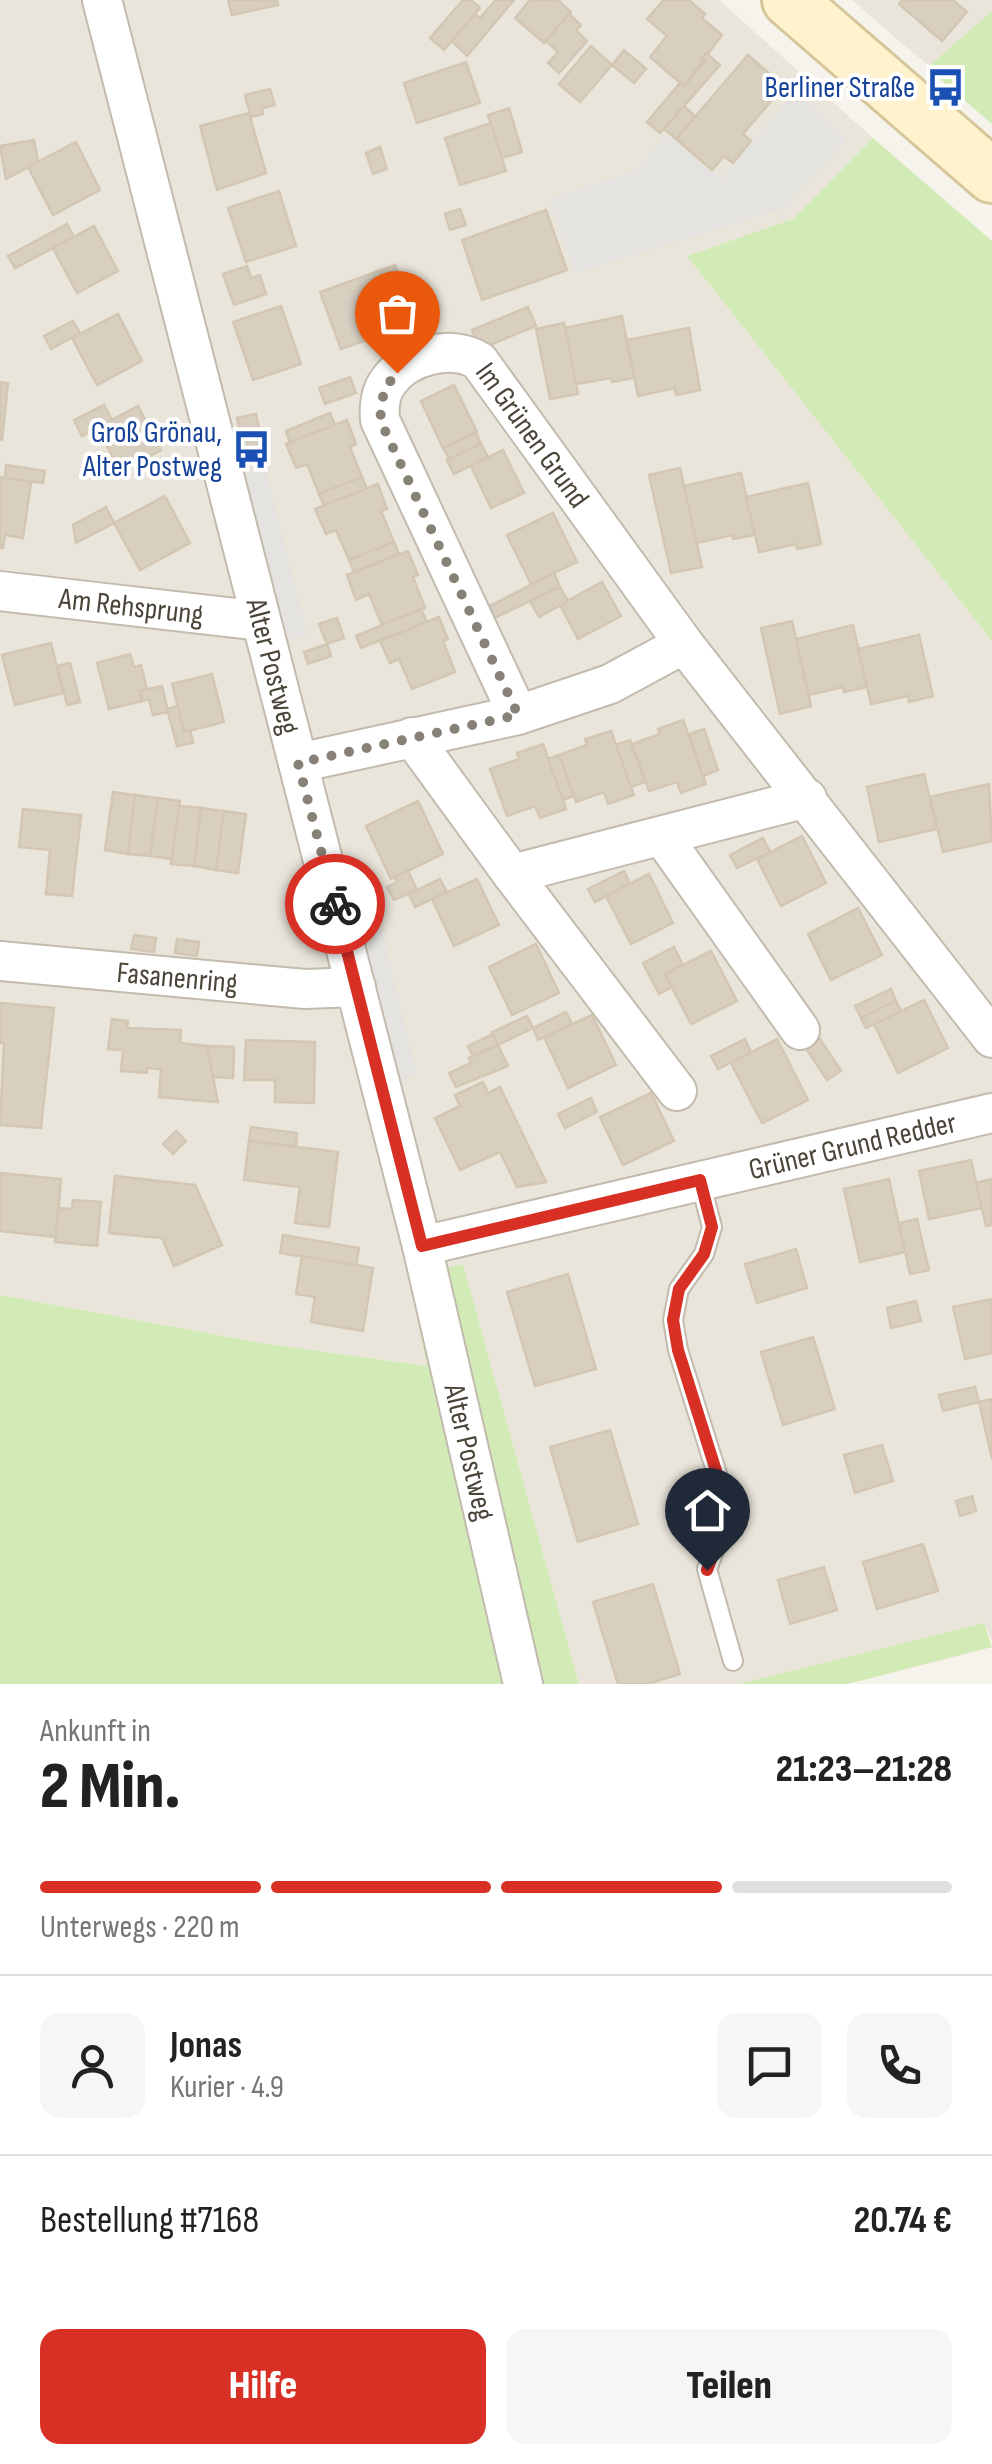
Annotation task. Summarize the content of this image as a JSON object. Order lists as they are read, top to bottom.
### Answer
{
  "streets": {
    "street": [
      "Im Grünen Grund",
      "Am Rehsprung",
      "Alter Postweg",
      "Fasanenring",
      "Grüner Grund Redder"
    ]
  },
  "crossings": [
    ["Am Rehsprung", "Alter Postweg"],
    ["Alter Postweg", "Fasanenring"],
    ["Alter Postweg", "Grüner Grund Redder"]
  ],
  "places": {
    "bus stop": ["Berliner Straße", "Groß Grönau, Alter Postweg"]
  },
  "page": {
    "heading": ["2 Min.", "Ankunft in", "21:23–21:28"],
    "panel": [
      "Jonas",
      "Kurier · 4.9",
      "Bestellung #7168",
      "20.74 €"
    ],
    "bar": "Unterwegs · 220 m",
    "buttons": ["Hilfe", "Teilen"]
  }
}
